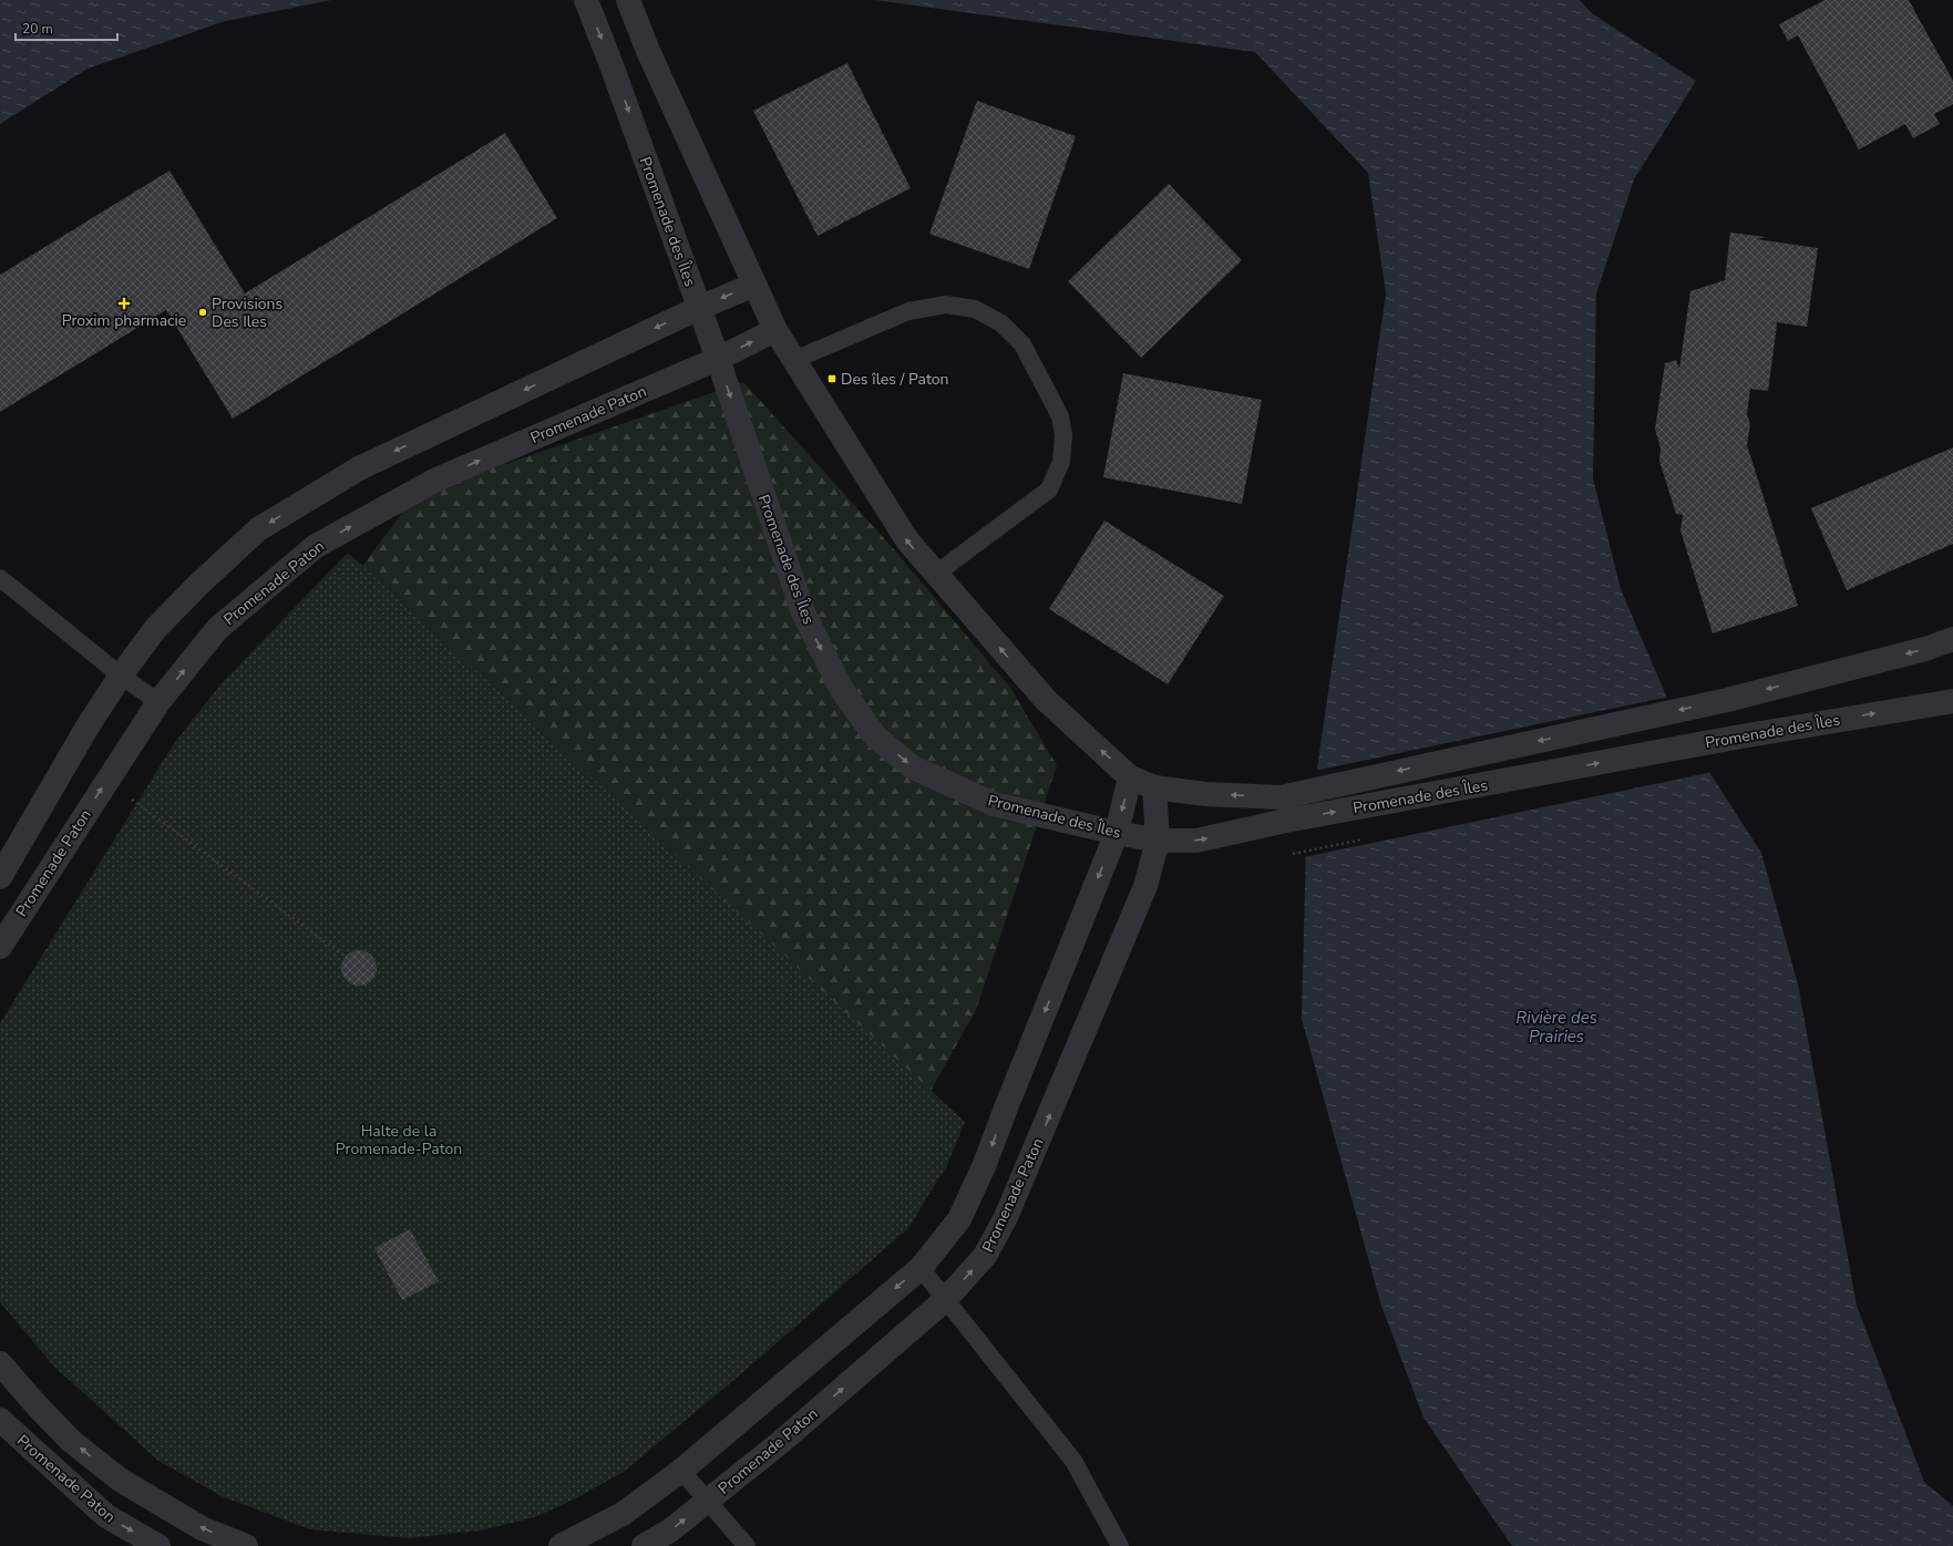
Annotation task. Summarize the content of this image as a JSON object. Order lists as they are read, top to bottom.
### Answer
{
  "streets": {
    "street": ["Promenade des Îles", "Promenade Paton"]
  },
  "crossings": [
    ["Promenade des Îles", "Promenade Paton"]
  ],
  "water": ["Rivière des Prairies"],
  "parks": ["Halte de la Promenade-Paton"],
  "places": {
    "health": ["Proxim pharmacie"],
    "other": ["Provisions Des Iles"],
    "transit": ["Des îles / Paton"]
  },
  "scale_bar": "20 m"
}
